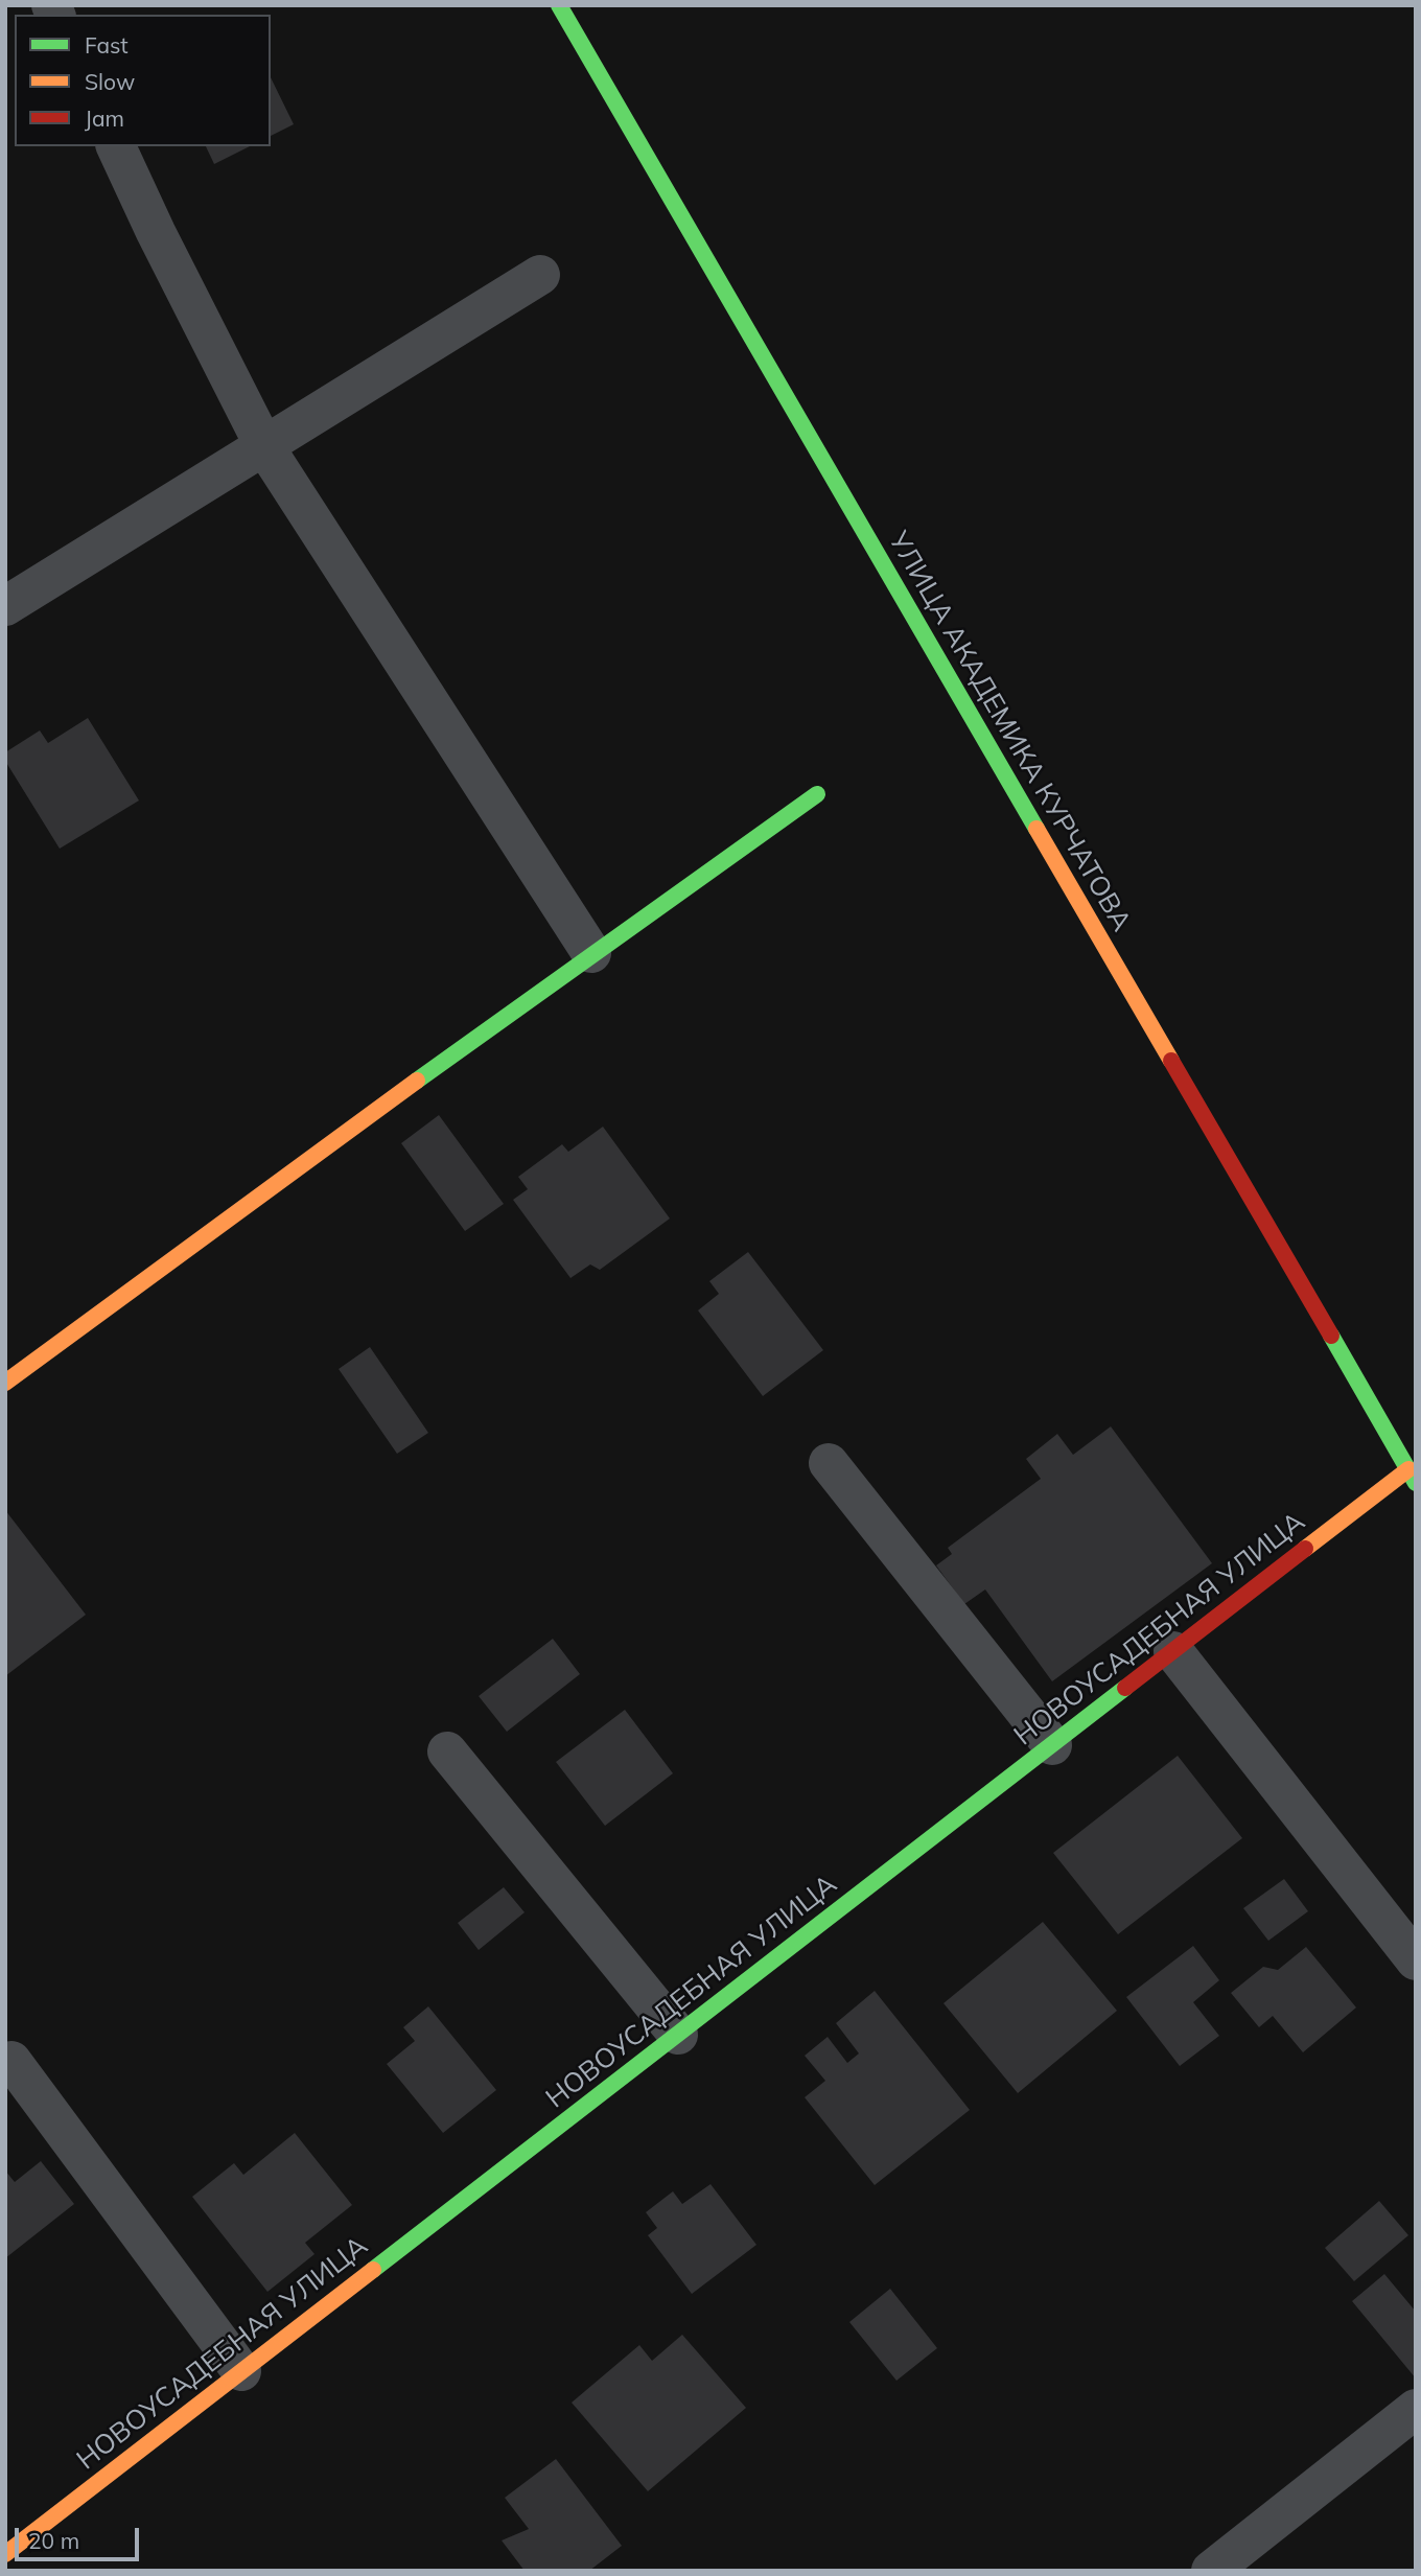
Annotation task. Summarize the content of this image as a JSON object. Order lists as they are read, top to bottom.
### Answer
{
  "streets": {
    "street": ["УЛИЦА АКАДЕМИКА КУРЧАТОВА", "НОВОУСАДЕБНАЯ УЛИЦА"]
  },
  "crossings": [
    ["УЛИЦА АКАДЕМИКА КУРЧАТОВА", "НОВОУСАДЕБНАЯ УЛИЦА"]
  ],
  "legend": ["Fast", "Slow", "Jam"],
  "scale_bar": "20 m"
}
